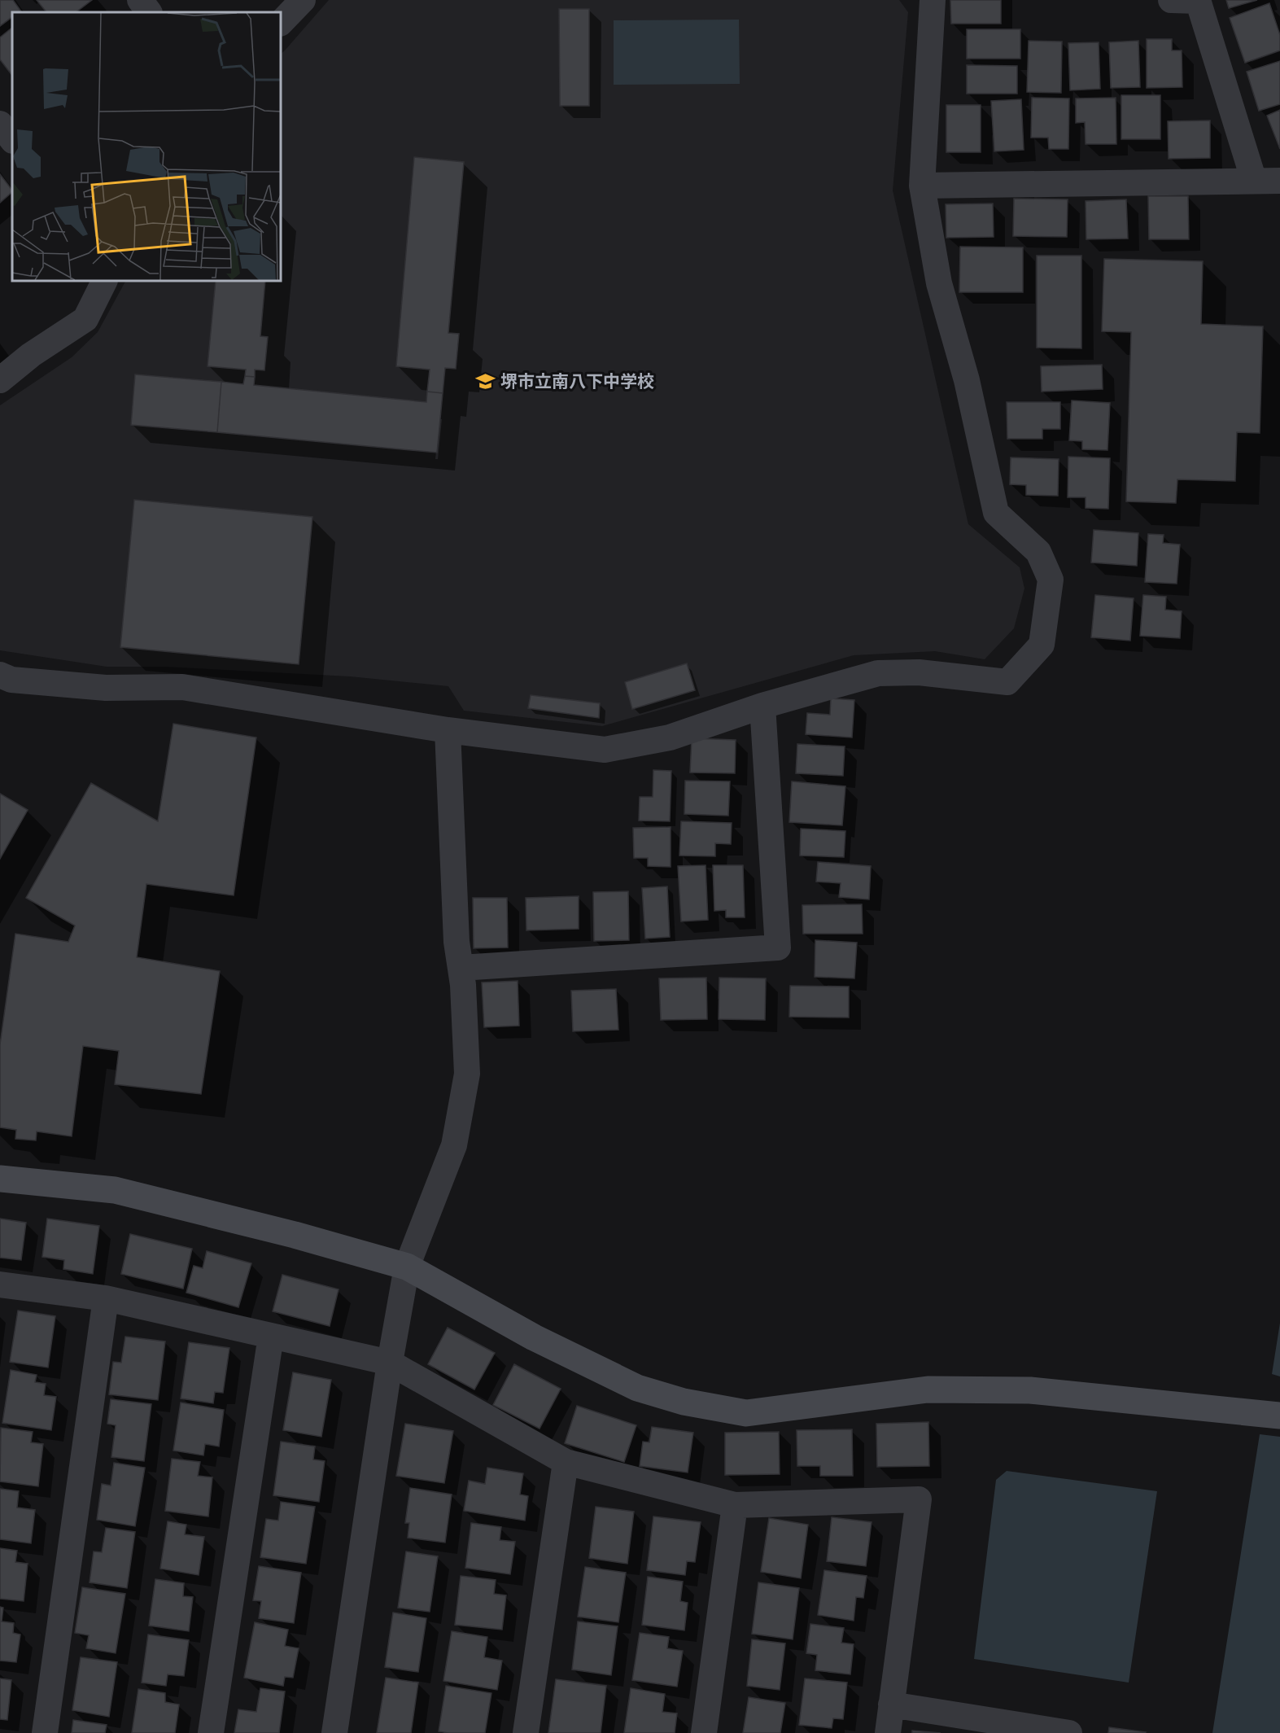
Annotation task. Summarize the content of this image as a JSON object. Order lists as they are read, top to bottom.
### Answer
{
  "places": {
    "school or university": ["堺市立南八下中学校"]
  }
}
